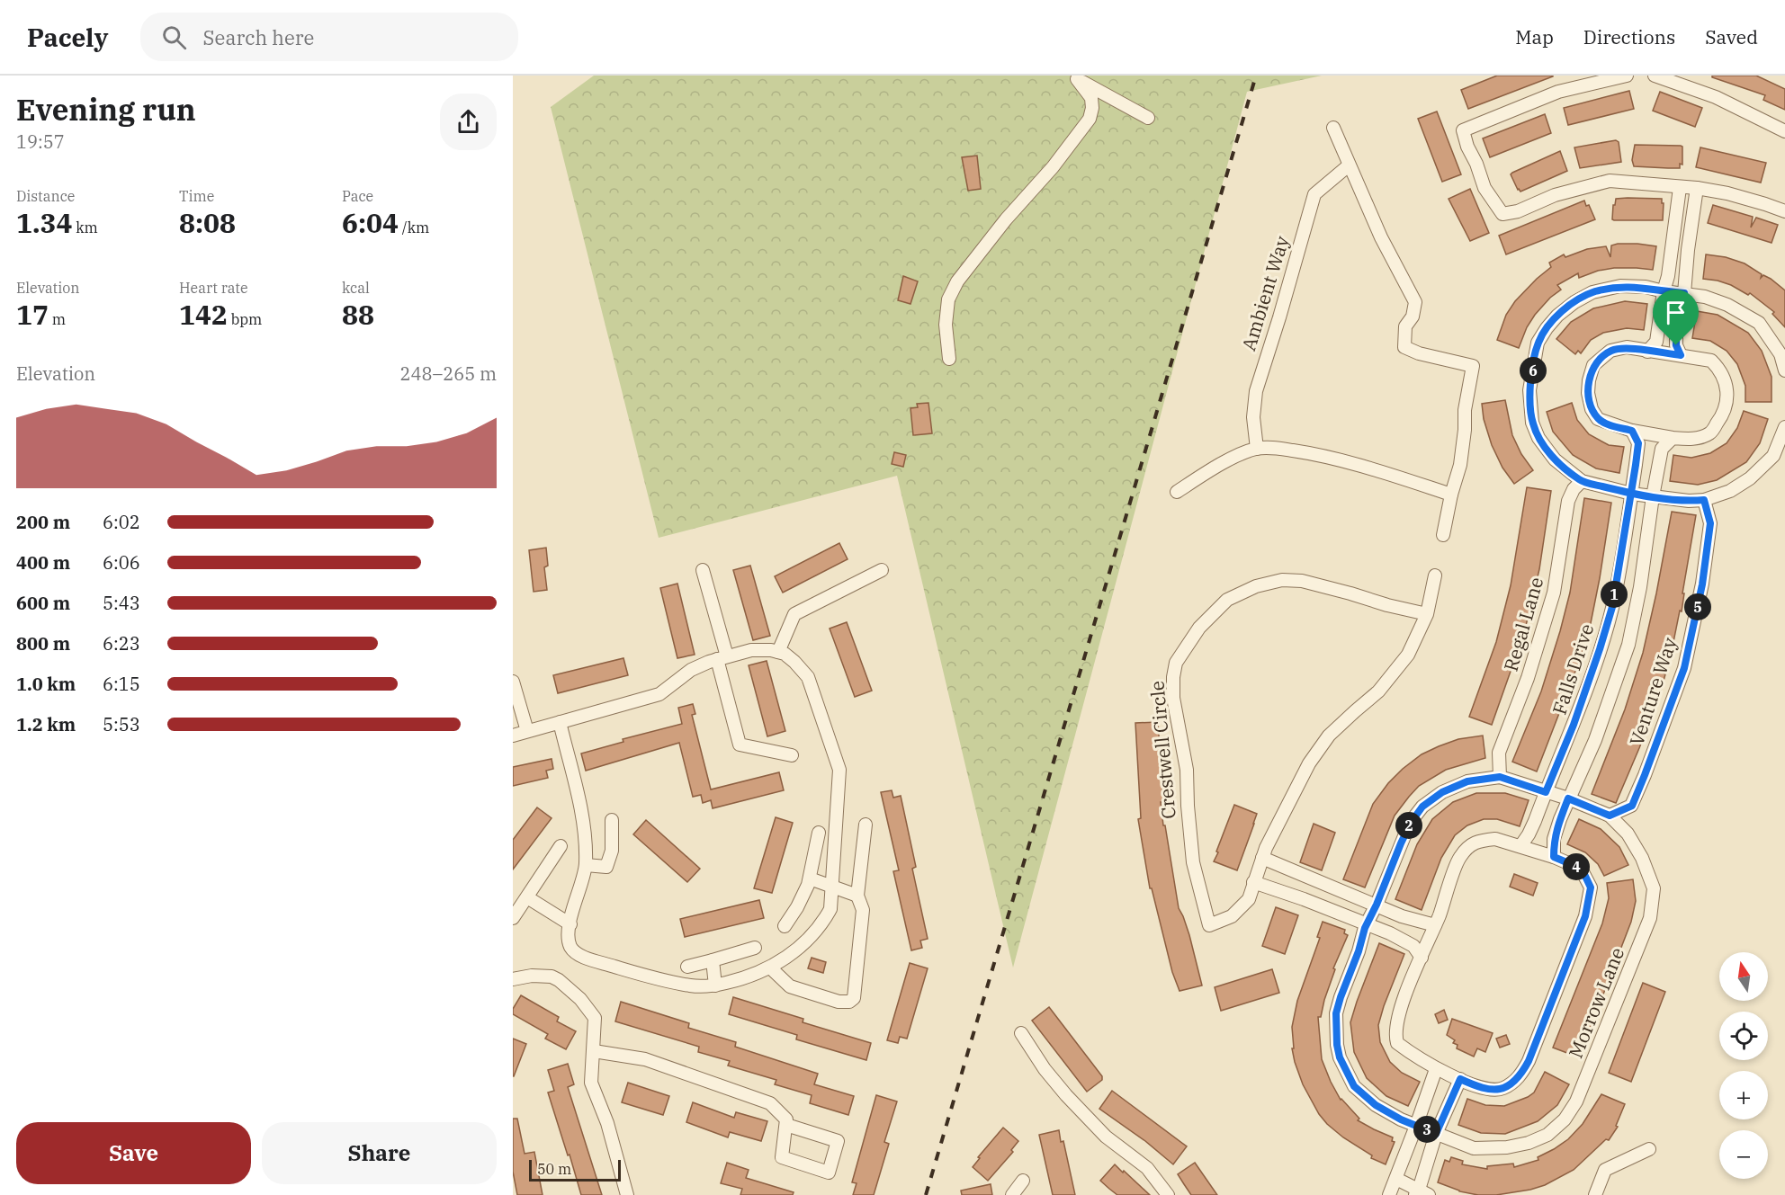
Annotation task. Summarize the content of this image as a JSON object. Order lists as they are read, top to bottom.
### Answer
{
  "streets": {
    "street": [
      "Ambient Way",
      "Regal Lane",
      "Falls Drive",
      "Venture Way",
      "Crestwell Circle",
      "Morrow Lane"
    ]
  },
  "crossings": [
    ["Regal Lane", "Morrow Lane"],
    ["Falls Drive", "Morrow Lane"],
    ["Venture Way", "Morrow Lane"]
  ],
  "scale_bar": "50 m",
  "north": "top",
  "page": {
    "header": "Pacely",
    "search": "Search here",
    "nav": ["Map", "Directions", "Saved"],
    "heading": ["Evening run", "19:57"],
    "stats": [
      ["Distance", "1.34 km"],
      ["Time", "8:08"],
      ["Pace", "6:04 /km"],
      ["Elevation", "17 m"],
      ["Heart rate", "142 bpm"],
      ["kcal", "88"]
    ],
    "chart": ["Elevation", "248–265 m"],
    "pins": [
      "6",
      "1",
      "5",
      "2",
      "4",
      "3"
    ],
    "list": [
      {
        "name": "200 m",
        "note": "6:02"
      },
      {
        "name": "400 m",
        "note": "6:06"
      },
      {
        "name": "600 m",
        "note": "5:43"
      },
      {
        "name": "800 m",
        "note": "6:23"
      },
      {
        "name": "1.0 km",
        "note": "6:15"
      },
      {
        "name": "1.2 km",
        "note": "5:53"
      }
    ],
    "map_buttons": ["+", "−"],
    "buttons": ["Save", "Share"],
    "scale": "50 m"
  }
}
